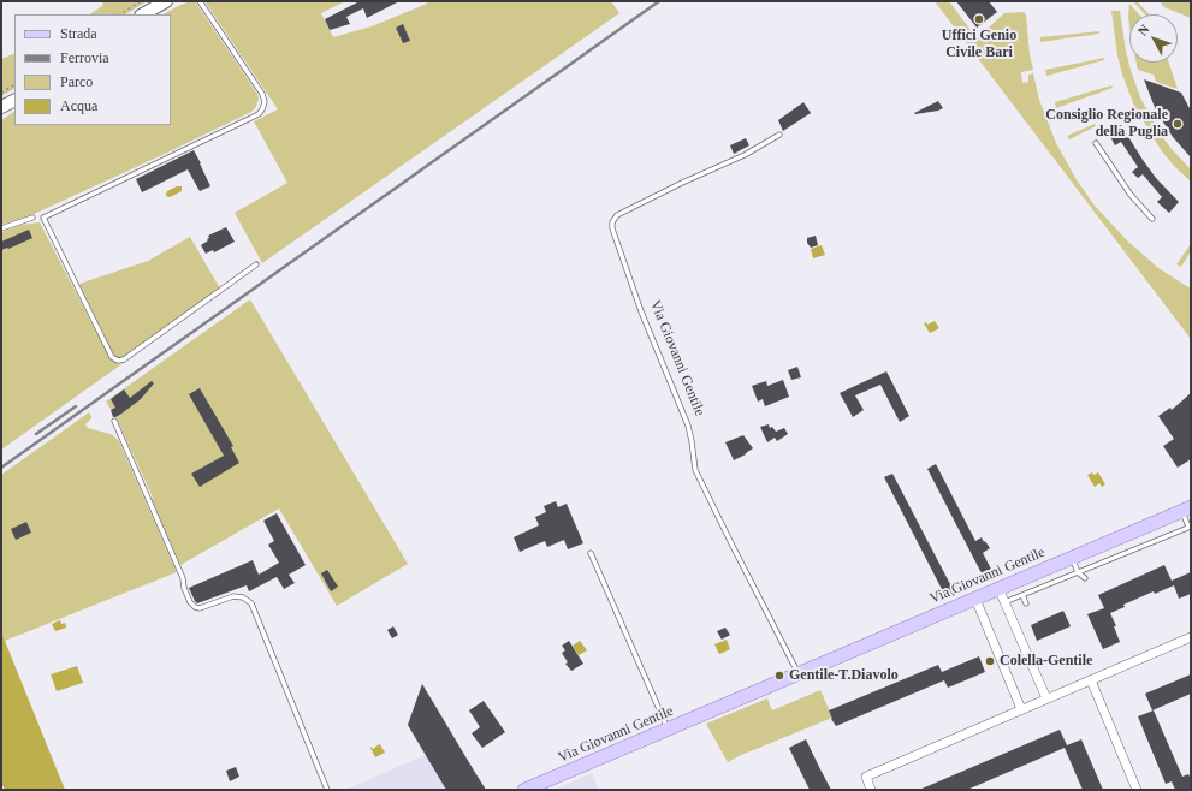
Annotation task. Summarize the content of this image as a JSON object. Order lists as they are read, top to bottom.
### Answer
{
  "streets": {
    "main road": ["Via Giovanni Gentile"]
  },
  "places": [
    "Uffici Genio Civile Bari",
    "Consiglio Regionale della Puglia",
    "Colella-Gentile",
    "Gentile-T.Diavolo"
  ],
  "legend": [
    "Strada",
    "Ferrovia",
    "Parco",
    "Acqua"
  ],
  "north": "top left"
}
